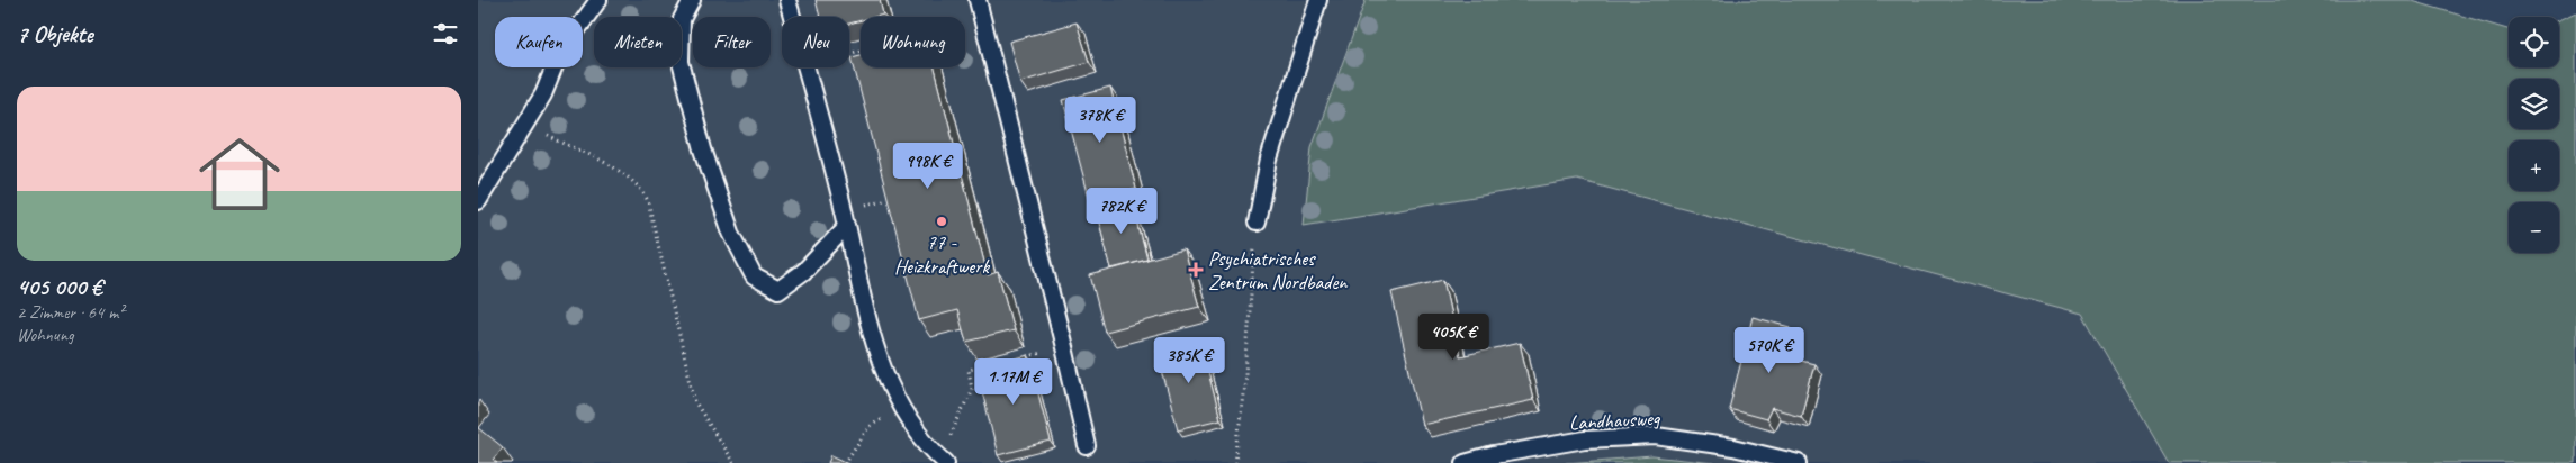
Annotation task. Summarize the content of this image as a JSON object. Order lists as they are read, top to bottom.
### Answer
{
  "streets": {
    "lane": ["Landhausweg"]
  },
  "places": {
    "other": ["77 - Heizkraftwerk"],
    "health": ["Psychiatrisches Zentrum Nordbaden"]
  },
  "page": {
    "heading": "7 Objekte",
    "map_buttons": ["+", "−"],
    "chip": [
      "Kaufen",
      "Mieten",
      "Filter",
      "Neu",
      "Wohnung"
    ],
    "list": [
      {
        "name": "405 000 €",
        "note": "2 Zimmer · 64 m² · Wohnung"
      }
    ],
    "price": [
      "378K €",
      "998K €",
      "782K €",
      "405K €",
      "570K €",
      "385K €",
      "1.17M €"
    ]
  }
}
